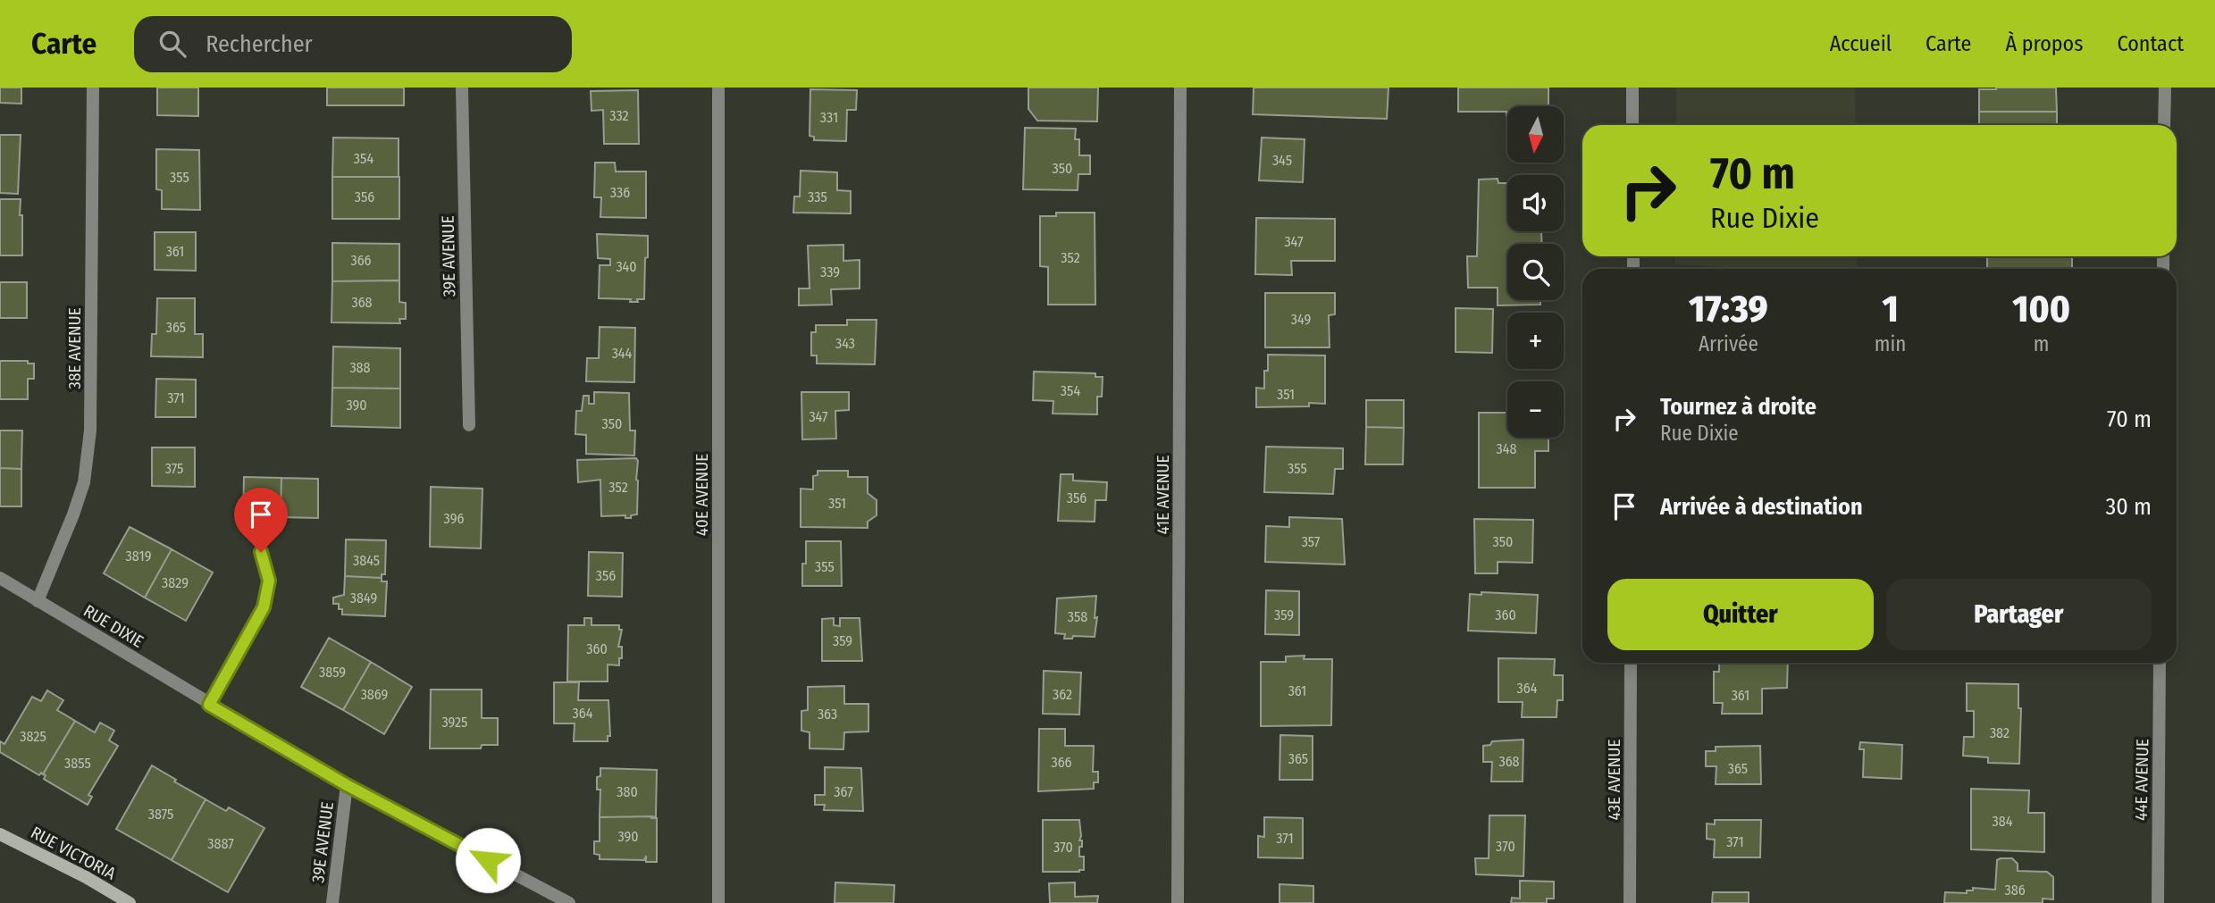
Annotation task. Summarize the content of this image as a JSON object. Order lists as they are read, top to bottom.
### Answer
{
  "streets": {
    "main road": ["RUE VICTORIA"],
    "street": [
      "39E AVENUE",
      "38E AVENUE",
      "40E AVENUE",
      "41E AVENUE",
      "RUE DIXIE",
      "43E AVENUE",
      "44E AVENUE"
    ]
  },
  "crossings": [
    ["39E AVENUE", "RUE DIXIE"],
    ["38E AVENUE", "RUE DIXIE"]
  ],
  "house_numbers": [
    "332",
    "331",
    "354",
    "345",
    "350",
    "355",
    "336",
    "356",
    "335",
    "347",
    "361",
    "352",
    "366",
    "340",
    "339",
    "368",
    "349",
    "365",
    "343",
    "344",
    "388",
    "354",
    "351",
    "371",
    "390",
    "347",
    "350",
    "348",
    "375",
    "355",
    "352",
    "356",
    "351",
    "396",
    "357",
    "350",
    "3819",
    "3845",
    "355",
    "356",
    "3829",
    "3849",
    "359",
    "360",
    "358",
    "359",
    "360",
    "3859",
    "364",
    "361",
    "3869",
    "362",
    "361",
    "364",
    "363",
    "3925",
    "382",
    "3825",
    "365",
    "368",
    "366",
    "3855",
    "365",
    "380",
    "367",
    "3875",
    "384",
    "390",
    "371",
    "371",
    "3887",
    "370",
    "370",
    "386"
  ],
  "north": "bottom",
  "page": {
    "header": "Carte",
    "search": "Rechercher",
    "nav": [
      "Accueil",
      "Carte",
      "À propos",
      "Contact"
    ],
    "map_buttons": ["+", "−"],
    "turn": ["70 m", "Rue Dixie"],
    "eta": [
      "17:39",
      "Arrivée",
      "1",
      "min",
      "100",
      "m"
    ],
    "list": [
      {
        "name": "Tournez à droite",
        "note": "Rue Dixie",
        "value": "70 m"
      },
      {
        "name": "Arrivée à destination",
        "value": "30 m"
      }
    ],
    "buttons": ["Quitter", "Partager"]
  }
}
